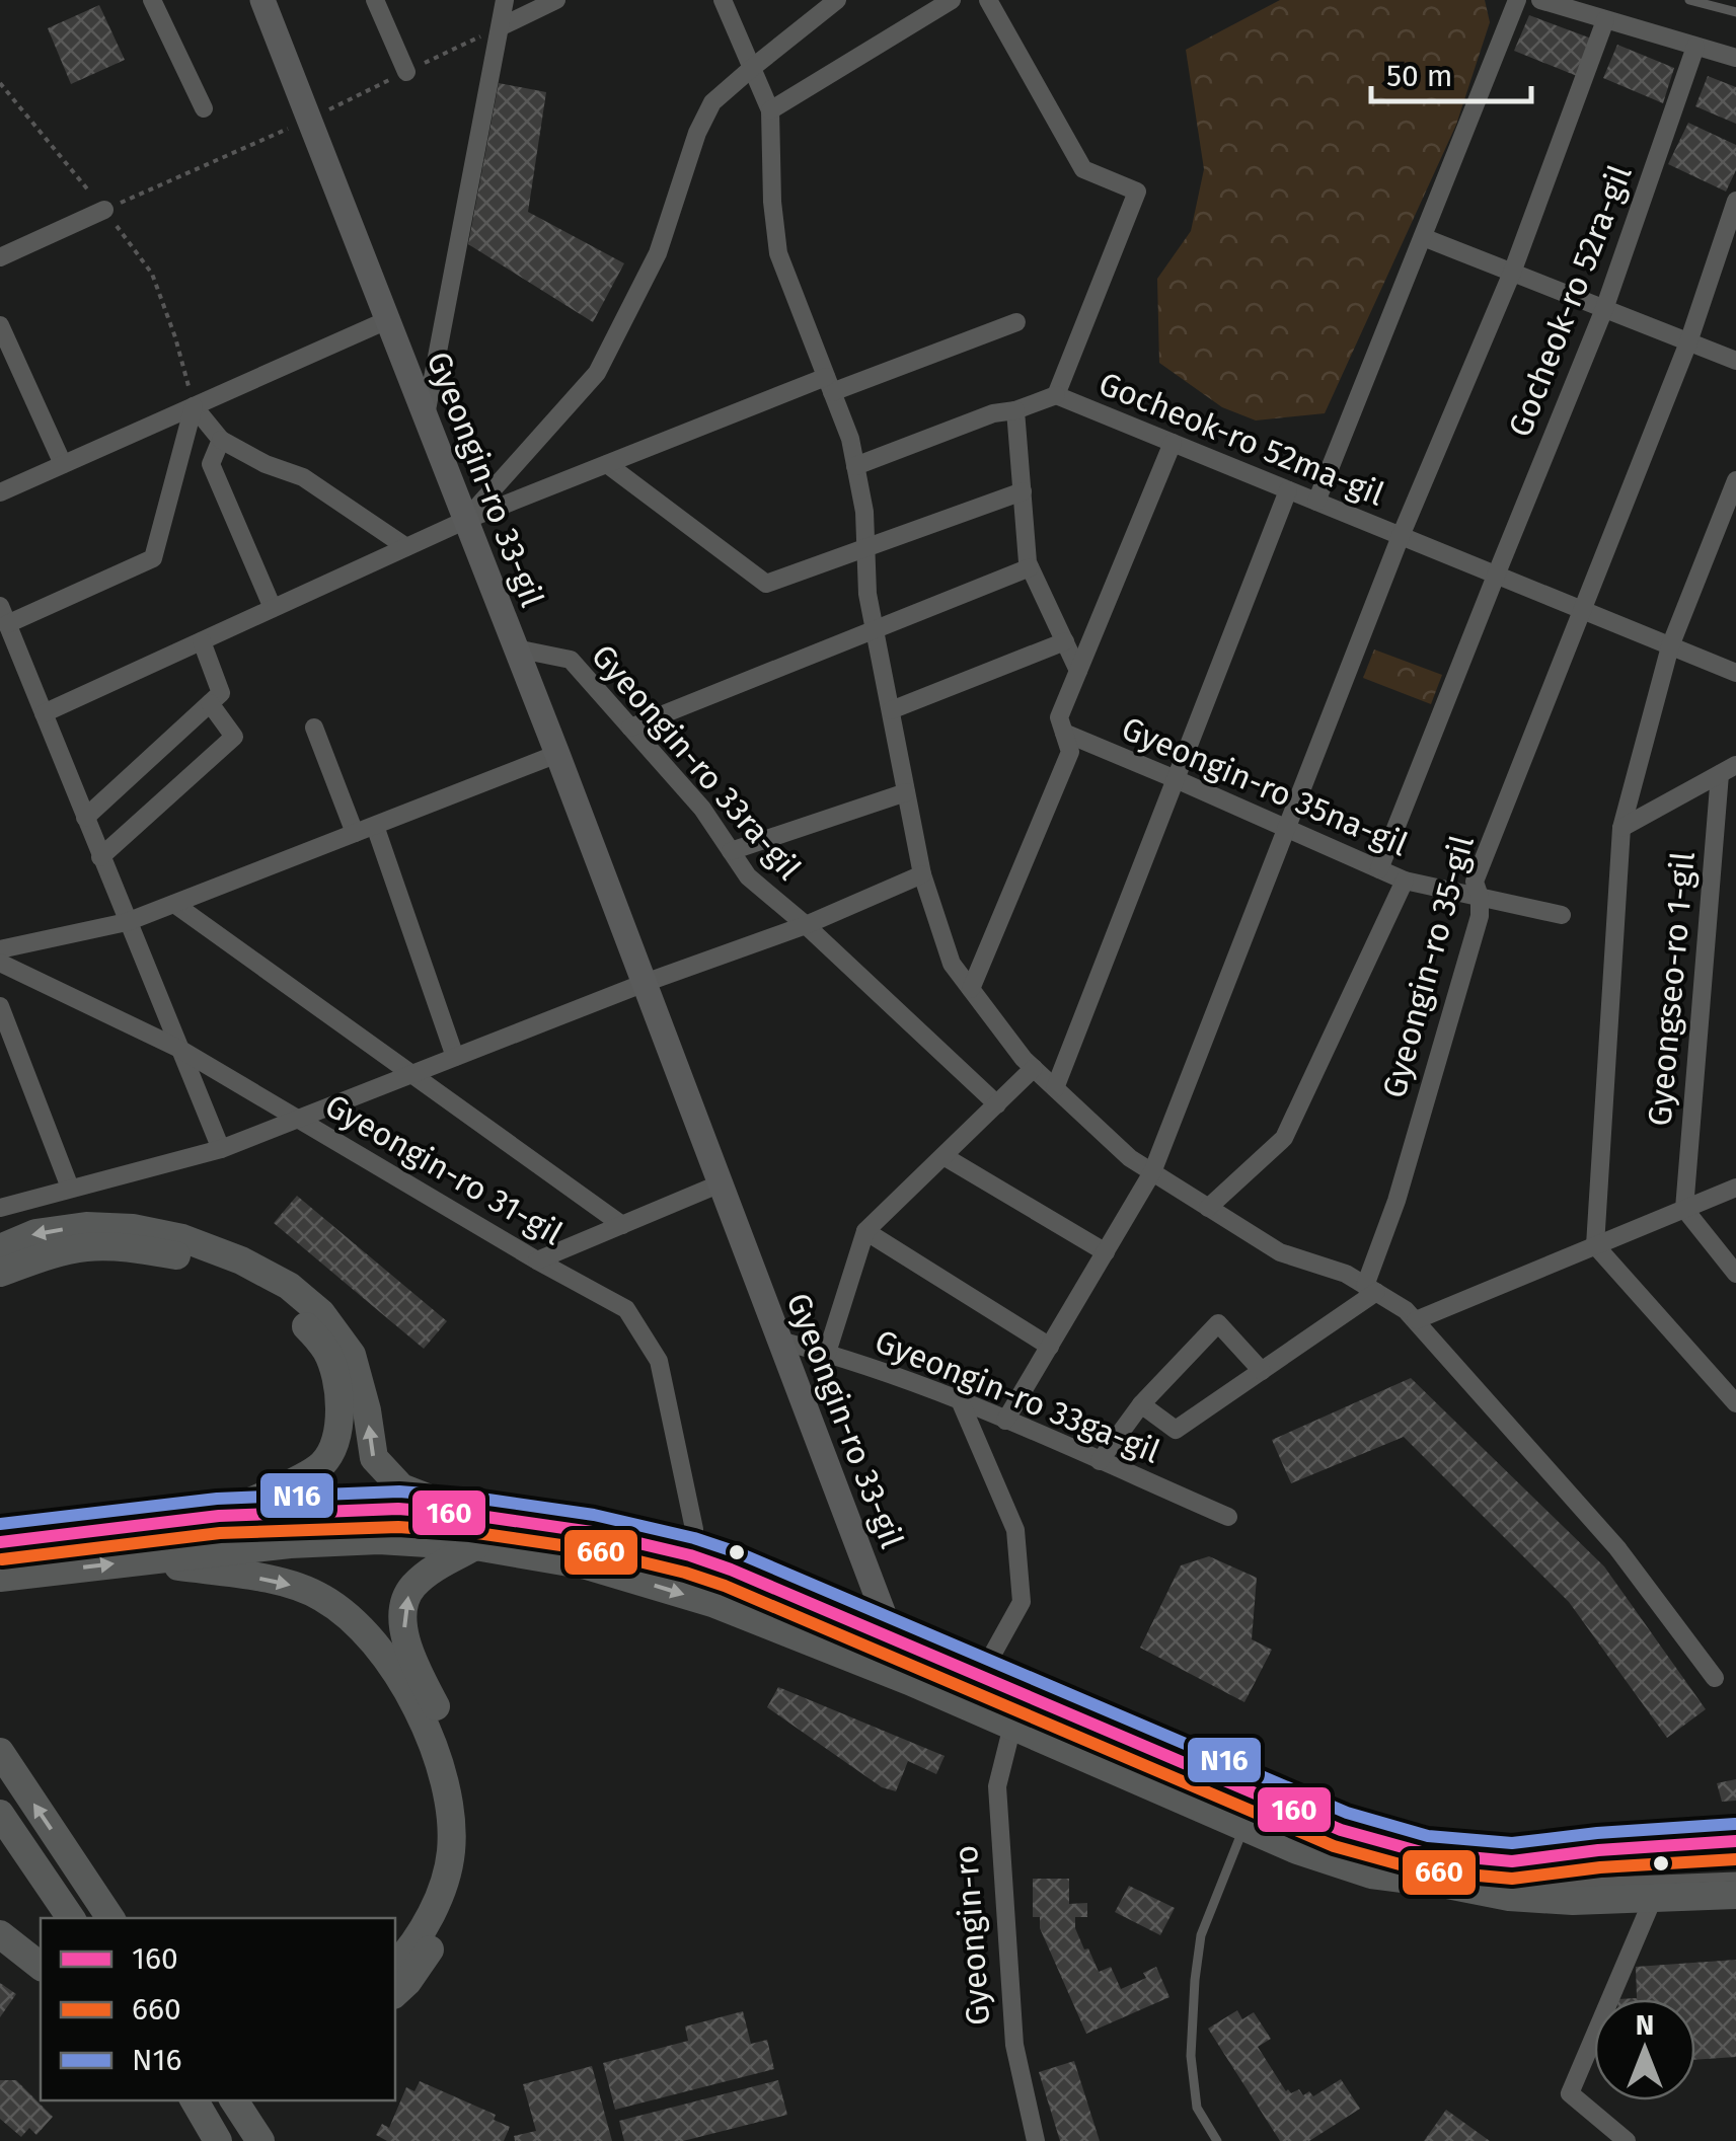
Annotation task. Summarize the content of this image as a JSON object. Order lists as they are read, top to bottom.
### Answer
{
  "streets": {
    "street": [
      "Gocheok-ro 52ra-gil",
      "Gocheok-ro 52ma-gil",
      "Gyeongin-ro 33-gil",
      "Gyeongin-ro 33ra-gil",
      "Gyeongin-ro 35na-gil",
      "Gyeongin-ro 35-gil",
      "Gyeongseo-ro 1-gil",
      "Gyeongin-ro 31-gil",
      "Gyeongin-ro 33ga-gil",
      "Gyeongin-ro"
    ]
  },
  "crossings": [
    ["Gocheok-ro 52ra-gil", "Gocheok-ro 52ma-gil"],
    ["Gocheok-ro 52ma-gil", "Gyeongin-ro 35na-gil"],
    ["Gocheok-ro 52ma-gil", "Gyeongin-ro 35-gil"],
    ["Gyeongin-ro 33-gil", "Gyeongin-ro 33ra-gil"],
    ["Gyeongin-ro 33-gil", "Gyeongin-ro 33ga-gil"],
    ["Gyeongin-ro 35na-gil", "Gyeongin-ro 35-gil"]
  ],
  "lines": ["transit line N16", "transit line 160", "transit line 660"],
  "legend": ["160", "660", "N16"],
  "scale_bar": "50 m",
  "north": "top"
}
